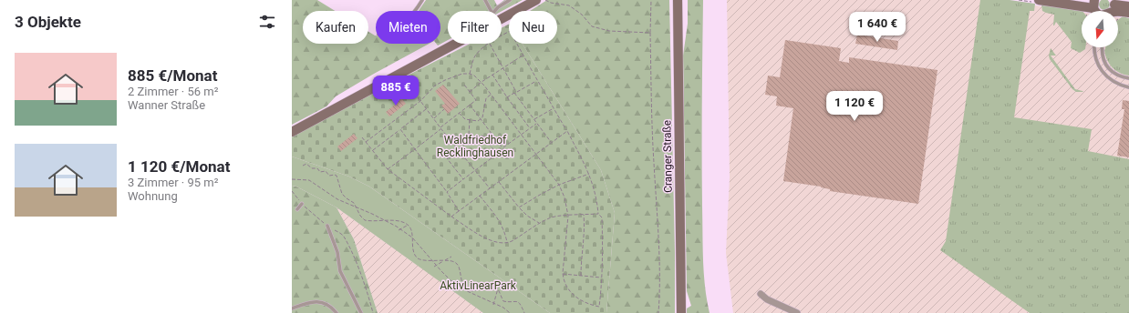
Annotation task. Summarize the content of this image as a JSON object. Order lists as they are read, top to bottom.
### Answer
{
  "streets": {
    "main road": ["Cranger Straße"]
  },
  "parks": ["Waldfriedhof Recklinghausen", "AktivLinearPark"],
  "north": "bottom",
  "page": {
    "heading": "3 Objekte",
    "chip": [
      "Kaufen",
      "Mieten",
      "Filter",
      "Neu"
    ],
    "price": ["1 640 €", "885 €", "1 120 €"],
    "list": [
      {
        "name": "885 €/Monat",
        "note": "2 Zimmer · 56 m² · Wanner Straße"
      },
      {
        "name": "1 120 €/Monat",
        "note": "3 Zimmer · 95 m² · Wohnung"
      }
    ]
  }
}
